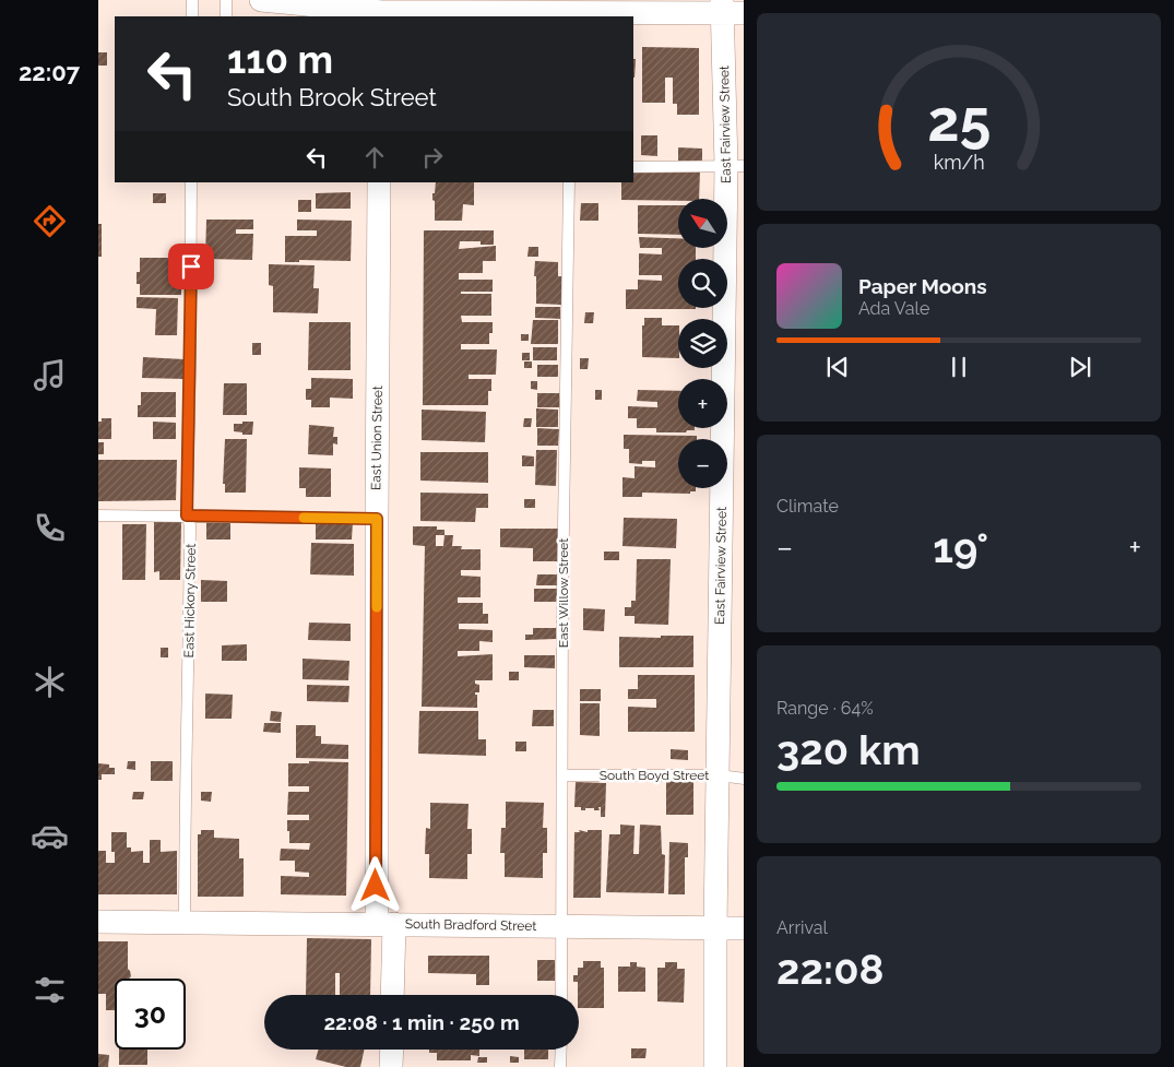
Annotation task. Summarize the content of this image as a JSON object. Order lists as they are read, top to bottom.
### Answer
{
  "streets": {
    "street": ["East Fairview Street", "East Union Street", "South Bradford Street"],
    "lane": ["East Willow Street", "East Hickory Street", "South Boyd Street"]
  },
  "crossings": [
    ["East Fairview Street", "South Boyd Street"],
    ["East Fairview Street", "South Bradford Street"],
    ["East Union Street", "South Bradford Street"],
    ["East Willow Street", "South Boyd Street"],
    ["East Willow Street", "South Bradford Street"],
    ["East Hickory Street", "South Bradford Street"]
  ],
  "north": "top left",
  "page": {
    "tabs": "22:07",
    "turn": ["110 m", "South Brook Street"],
    "map_buttons": ["+", "−"],
    "song": ["Paper Moons", "Ada Vale"],
    "tile": [
      "Climate",
      ["Range · 64%", "320 km"],
      ["Arrival", "22:08"]
    ],
    "heat": ["−", "19°", "+"],
    "limit": "30",
    "trip": "22:08 · 1 min · 250 m",
    "gauge": ["25", "km/h"]
  }
}
